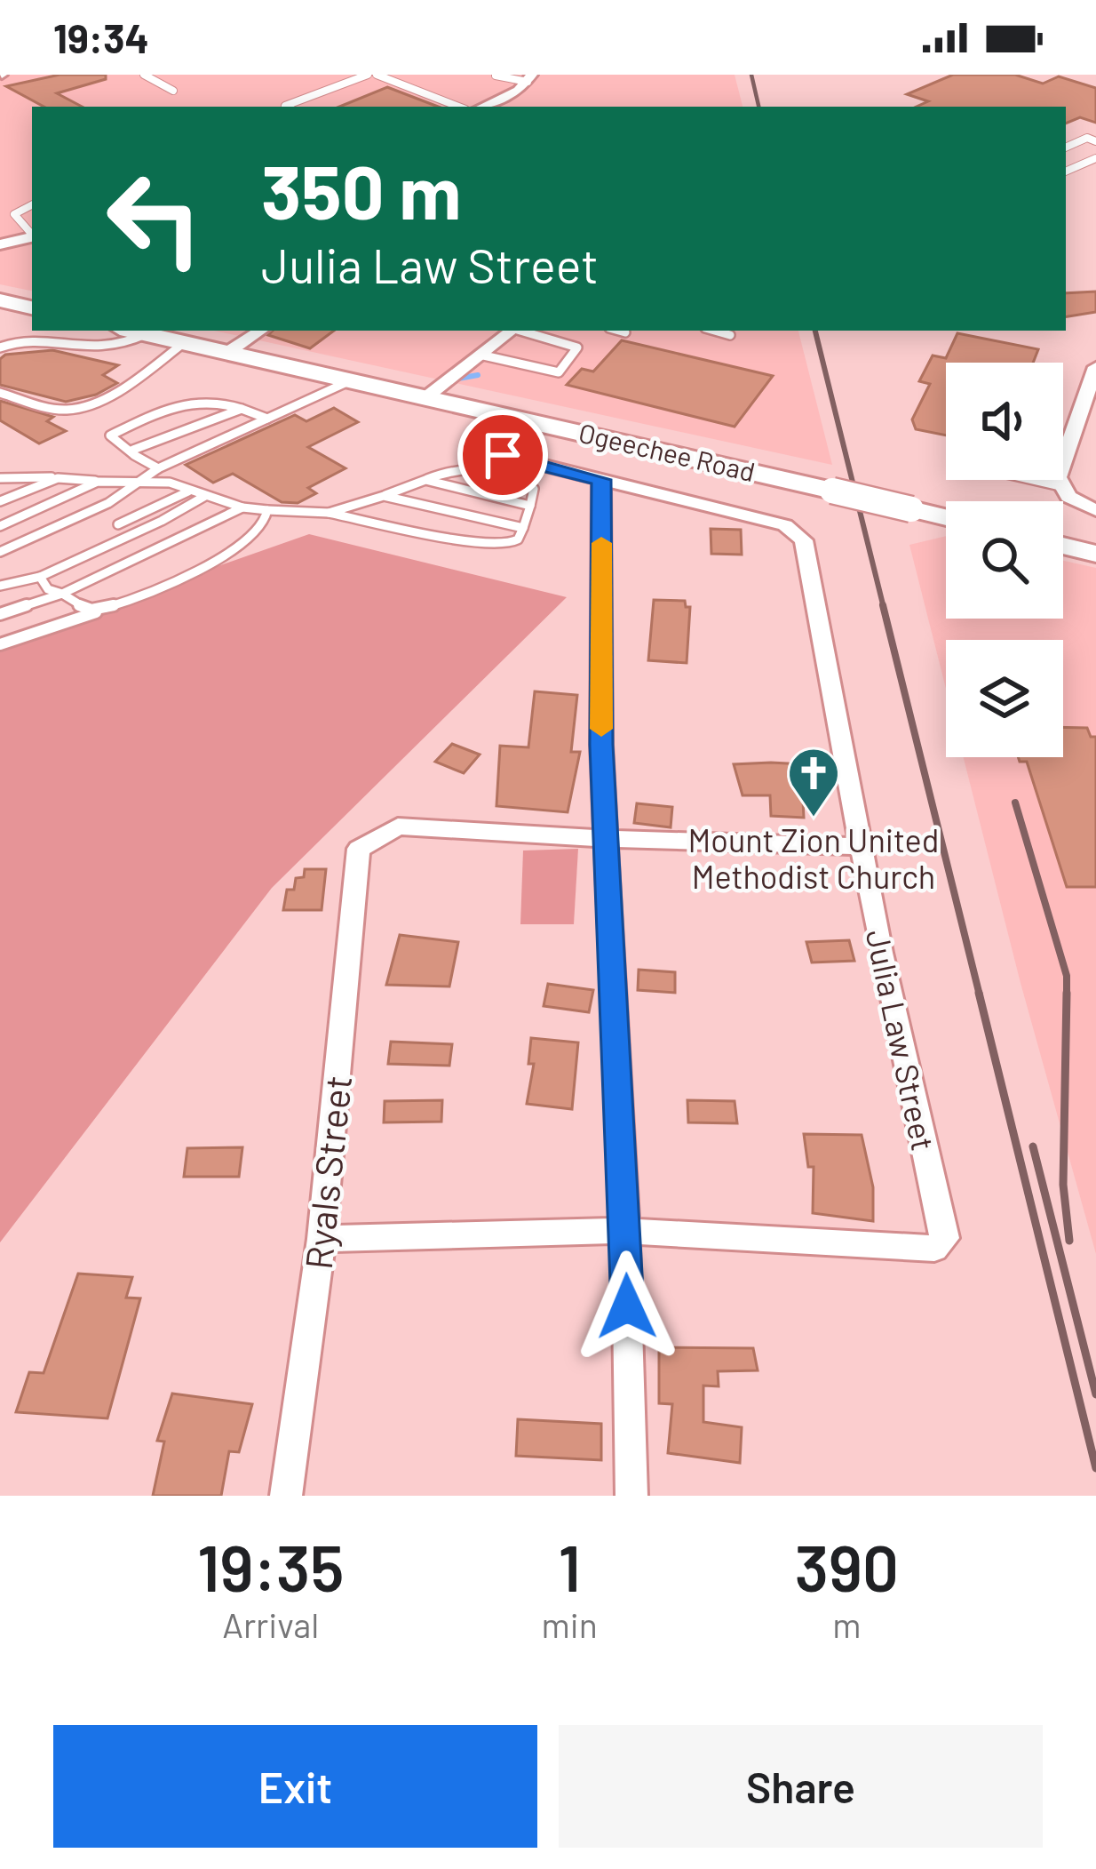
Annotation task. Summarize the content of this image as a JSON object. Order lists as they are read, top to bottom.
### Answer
{
  "streets": {
    "main road": ["Ogeechee Road"],
    "street": ["Julia Law Street", "Ryals Street"]
  },
  "crossings": [
    ["Ogeechee Road", "Julia Law Street"]
  ],
  "places": {
    "church": ["Mount Zion United Methodist Church"]
  },
  "page": {
    "status": "19:34",
    "turn": ["350 m", "Julia Law Street"],
    "eta": [
      "19:35",
      "Arrival",
      "1",
      "min",
      "390",
      "m"
    ],
    "buttons": ["Exit", "Share"]
  }
}
